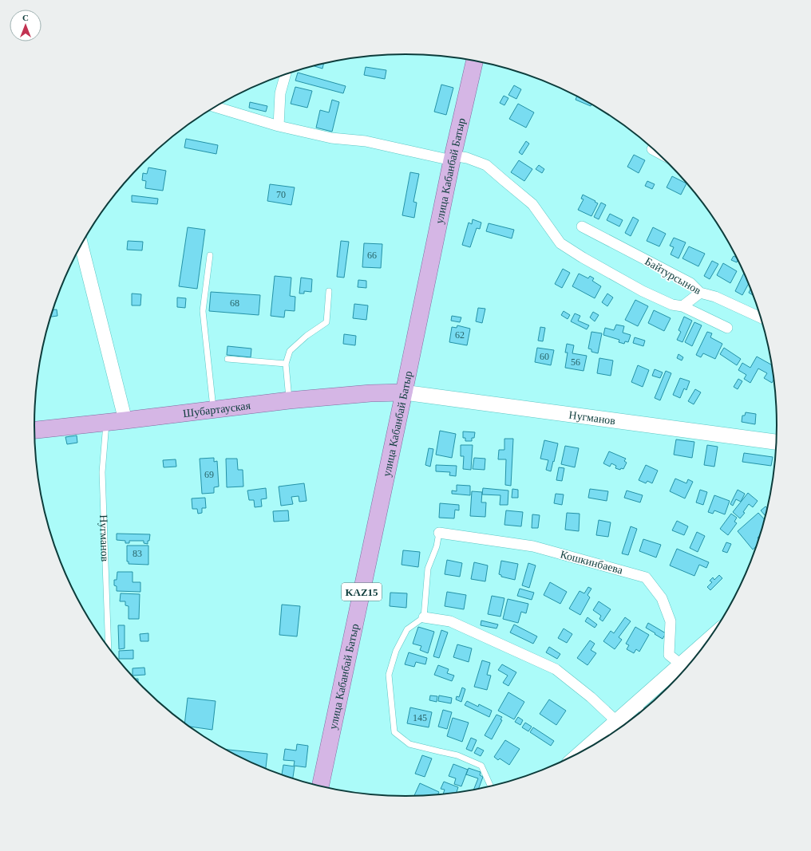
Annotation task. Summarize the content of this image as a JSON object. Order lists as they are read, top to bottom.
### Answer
{
  "streets": {
    "main road": [
      "улица Кабанбай Батыр",
      "Шубартауская",
      "Нугманов",
      "KAZ15"
    ],
    "street": ["Байтурсынов", "Кошкинбаева"]
  },
  "crossings": [
    ["улица Кабанбай Батыр", "Шубартауская"],
    ["улица Кабанбай Батыр", "Нугманов"],
    ["Шубартауская", "Нугманов"]
  ],
  "house_numbers": [
    "70",
    "66",
    "68",
    "62",
    "60",
    "56",
    "69",
    "83",
    "145"
  ],
  "north": "top"
}
